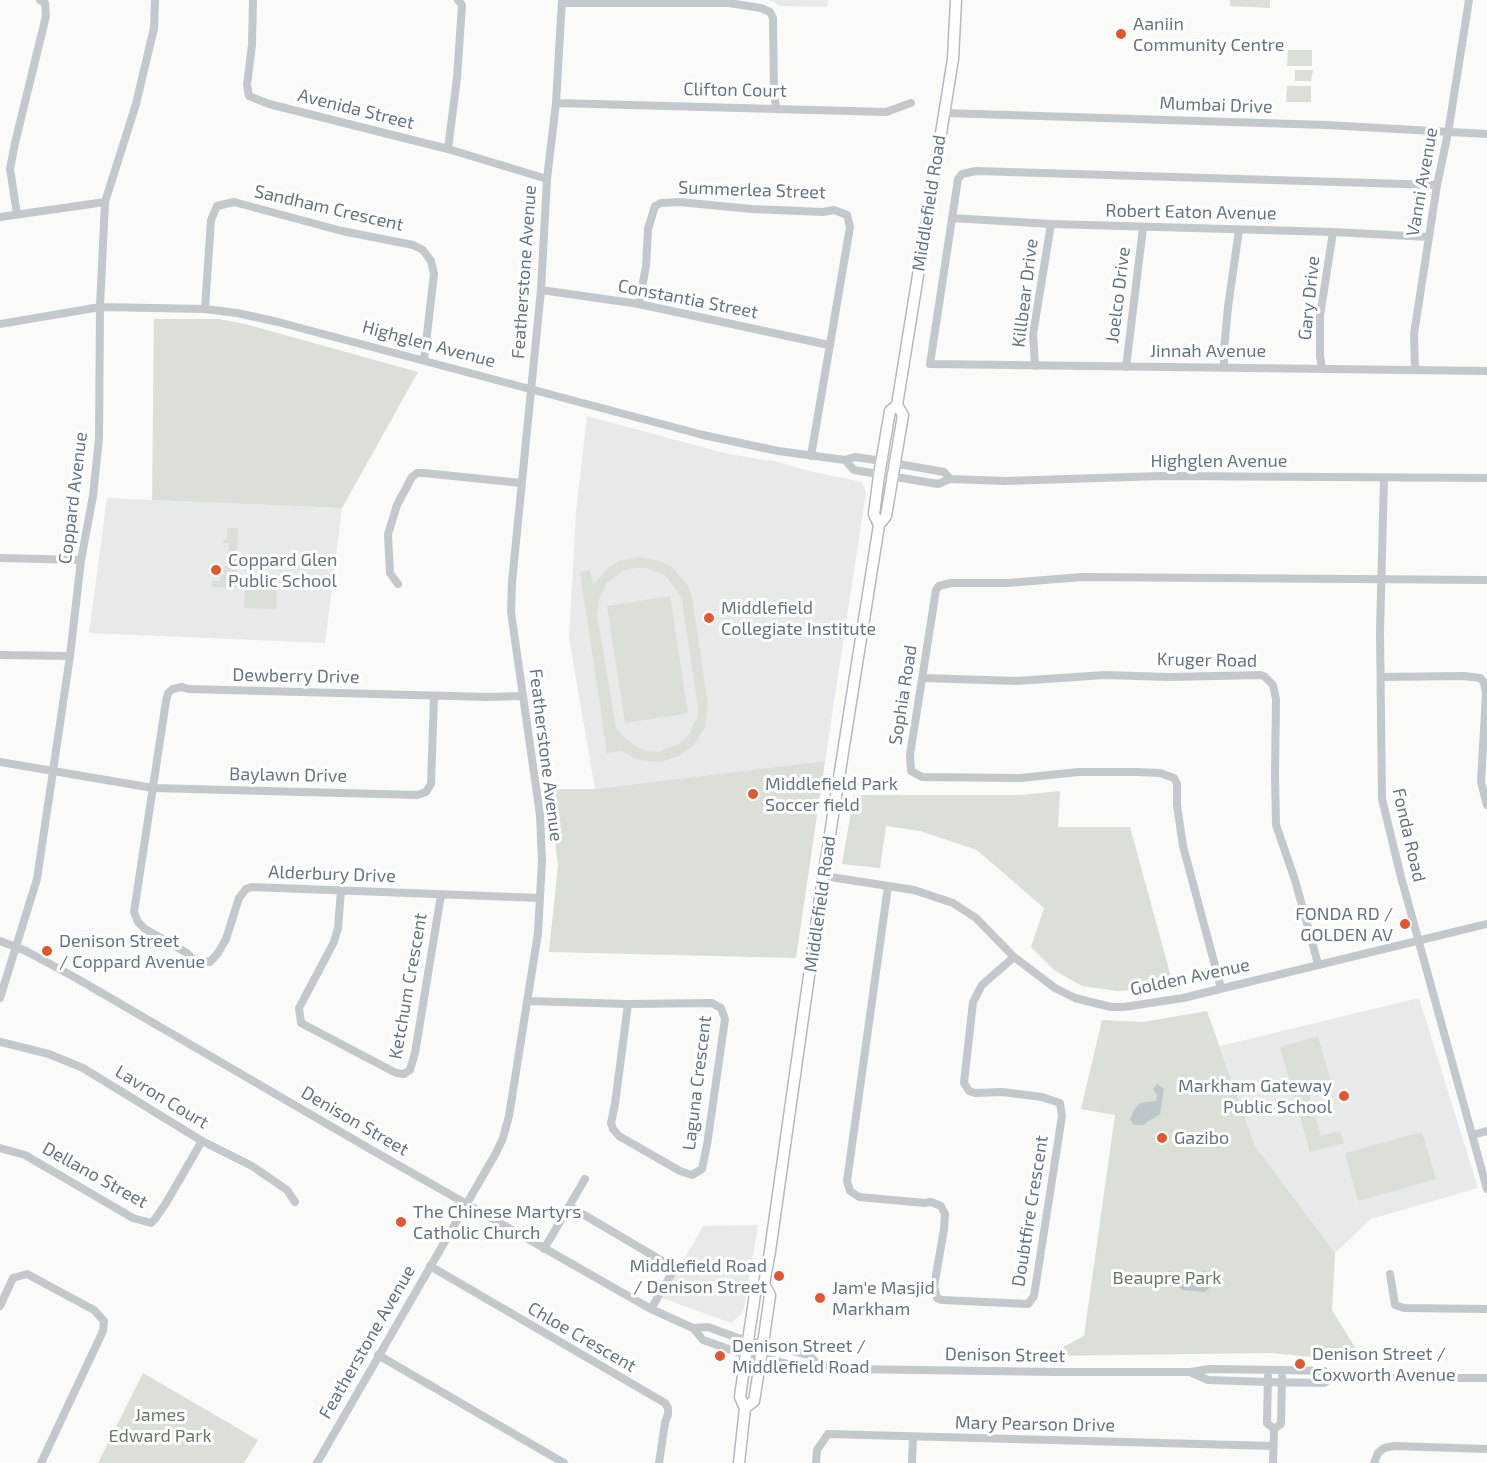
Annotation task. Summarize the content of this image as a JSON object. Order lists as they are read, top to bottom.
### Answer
{
  "streets": {
    "main road": ["Middlefield Road"],
    "street": [
      "Clifton Court",
      "Mumbai Drive",
      "Avenida Street",
      "Vanni Avenue",
      "Summerlea Street",
      "Sandham Crescent",
      "Robert Eaton Avenue",
      "Featherstone Avenue",
      "Killbear Drive",
      "Joelco Drive",
      "Gary Drive",
      "Constantia Street",
      "Highglen Avenue",
      "Jinnah Avenue",
      "Coppard Avenue",
      "Kruger Road",
      "Dewberry Drive",
      "Sophia Road",
      "Baylawn Drive",
      "Fonda Road",
      "Alderbury Drive",
      "Golden Avenue",
      "Ketchum Crescent",
      "Laguna Crescent",
      "Lavron Court",
      "Denison Street",
      "Dellano Street",
      "Doubtfire Crescent",
      "Chloe Crescent",
      "Mary Pearson Drive"
    ]
  },
  "crossings": [
    ["Clifton Court", "Featherstone Avenue"],
    ["Mumbai Drive", "Vanni Avenue"],
    ["Mumbai Drive", "Middlefield Road"],
    ["Avenida Street", "Featherstone Avenue"],
    ["Vanni Avenue", "Robert Eaton Avenue"],
    ["Vanni Avenue", "Jinnah Avenue"],
    ["Summerlea Street", "Constantia Street"],
    ["Summerlea Street", "Highglen Avenue"],
    ["Middlefield Road", "Highglen Avenue"],
    ["Middlefield Road", "Golden Avenue"],
    ["Middlefield Road", "Denison Street"],
    ["Sandham Crescent", "Highglen Avenue"],
    ["Robert Eaton Avenue", "Killbear Drive"],
    ["Robert Eaton Avenue", "Joelco Drive"],
    ["Robert Eaton Avenue", "Gary Drive"],
    ["Robert Eaton Avenue", "Jinnah Avenue"],
    ["Featherstone Avenue", "Constantia Street"],
    ["Featherstone Avenue", "Highglen Avenue"],
    ["Featherstone Avenue", "Dewberry Drive"],
    ["Featherstone Avenue", "Alderbury Drive"],
    ["Featherstone Avenue", "Laguna Crescent"],
    ["Featherstone Avenue", "Denison Street"],
    ["Featherstone Avenue", "Chloe Crescent"],
    ["Killbear Drive", "Jinnah Avenue"],
    ["Joelco Drive", "Jinnah Avenue"],
    ["Gary Drive", "Jinnah Avenue"],
    ["Highglen Avenue", "Coppard Avenue"],
    ["Highglen Avenue", "Fonda Road"],
    ["Coppard Avenue", "Baylawn Drive"],
    ["Coppard Avenue", "Denison Street"],
    ["Kruger Road", "Sophia Road"],
    ["Kruger Road", "Golden Avenue"],
    ["Dewberry Drive", "Baylawn Drive"],
    ["Dewberry Drive", "Alderbury Drive"],
    ["Sophia Road", "Fonda Road"],
    ["Sophia Road", "Golden Avenue"],
    ["Baylawn Drive", "Alderbury Drive"],
    ["Fonda Road", "Golden Avenue"],
    ["Alderbury Drive", "Ketchum Crescent"],
    ["Golden Avenue", "Doubtfire Crescent"],
    ["Lavron Court", "Dellano Street"]
  ],
  "parks": ["Beaupre Park", "James Edward Park"],
  "places": [
    "Aaniin Community Centre",
    "Coppard Glen Public School",
    "Middlefield Collegiate Institute",
    "Middlefield Park Soccer field",
    "FONDA RD / GOLDEN AV",
    "Denison Street / Coppard Avenue",
    "Markham Gateway Public School",
    "Gazibo",
    "The Chinese Martyrs Catholic Church",
    "Middlefield Road / Denison Street",
    "Jam'e Masjid Markham",
    "Denison Street / Middlefield Road",
    "Denison Street / Coxworth Avenue"
  ]
}
